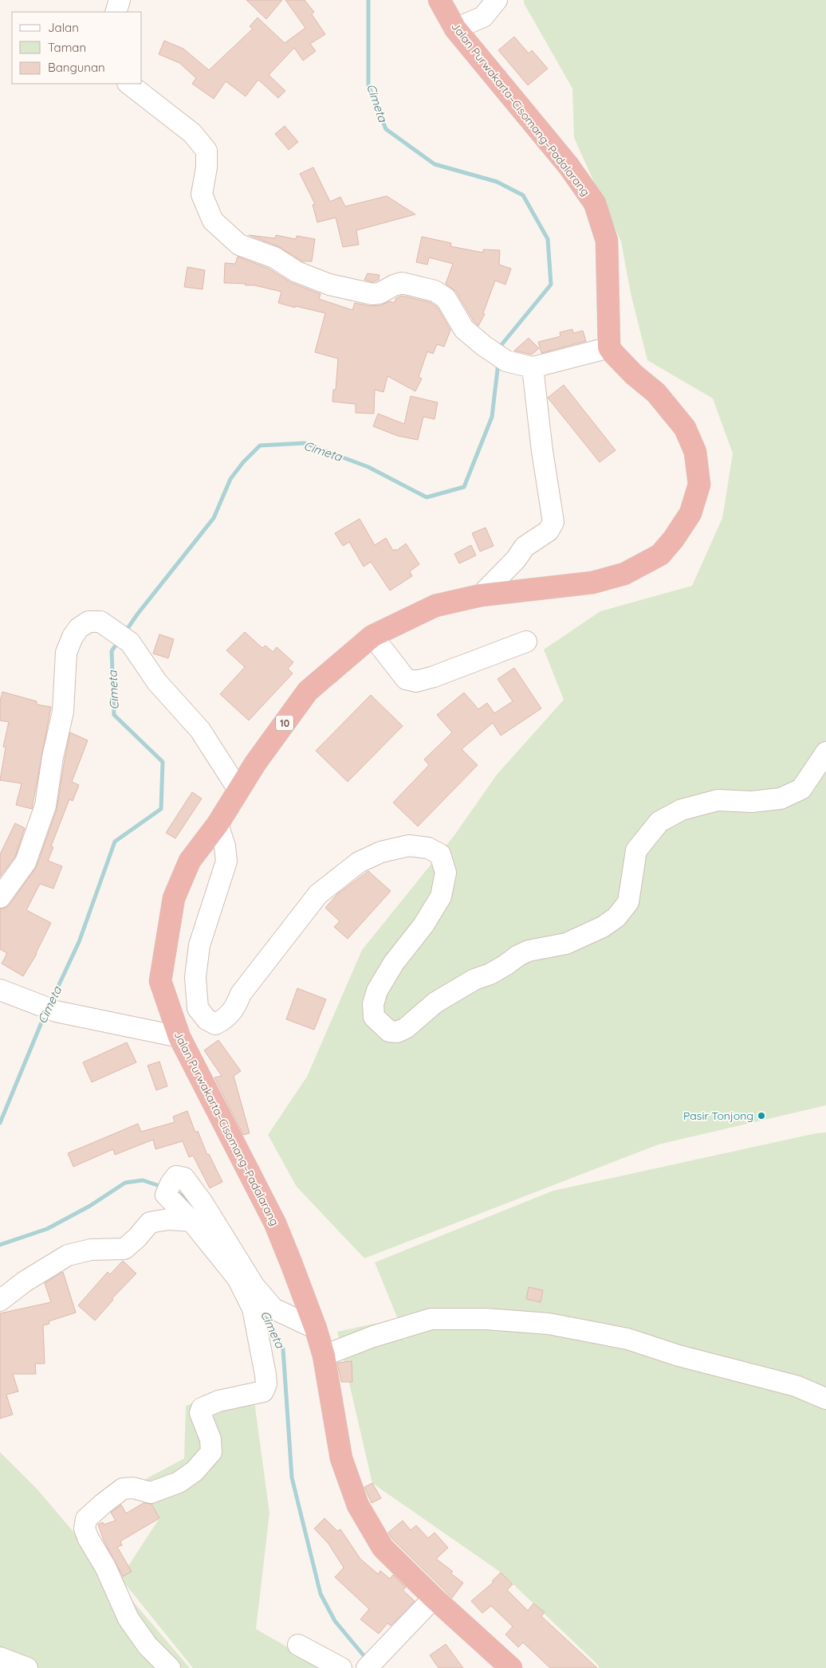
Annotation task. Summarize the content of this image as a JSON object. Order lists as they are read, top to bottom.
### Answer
{
  "streets": {
    "highway": ["Jalan Purwakarta–Cisomang–Padalarang", "10"]
  },
  "water": ["Cimeta"],
  "places": ["Pasir Tonjong"],
  "legend": ["Jalan", "Taman", "Bangunan"]
}
